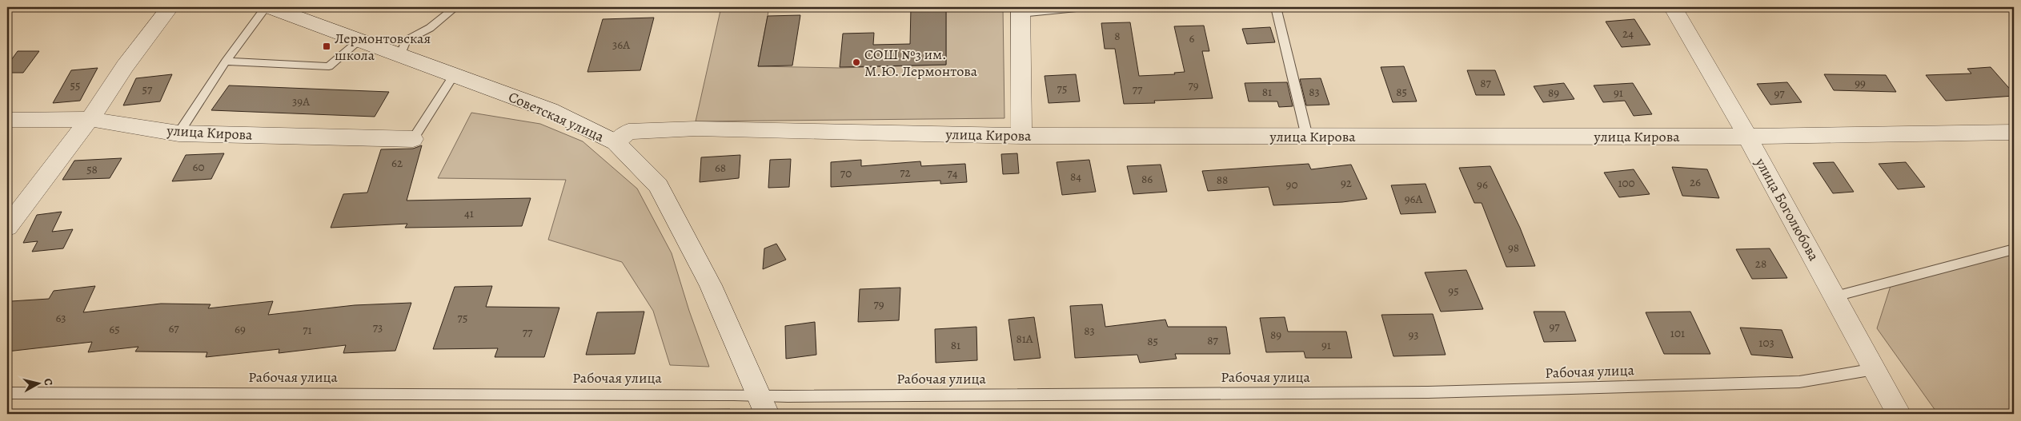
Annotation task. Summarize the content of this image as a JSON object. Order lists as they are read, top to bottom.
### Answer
{
  "streets": {
    "street": ["Советская улица", "улица Кирова", "улица Боголюбова"],
    "lane": ["Рабочая улица"]
  },
  "crossings": [
    ["Советская улица", "улица Кирова"],
    ["Советская улица", "Рабочая улица"],
    ["улица Кирова", "улица Боголюбова"],
    ["улица Боголюбова", "Рабочая улица"]
  ],
  "places": {
    "transit": ["Лермонтовская школа"],
    "other": ["СОШ №3 им. М.Ю. Лермонтова"]
  },
  "house_numbers": [
    "24",
    "8",
    "6",
    "36А",
    "87",
    "99",
    "55",
    "79",
    "75",
    "57",
    "77",
    "81",
    "83",
    "85",
    "89",
    "91",
    "97",
    "39А",
    "62",
    "60",
    "68",
    "58",
    "72",
    "70",
    "74",
    "84",
    "86",
    "88",
    "26",
    "92",
    "100",
    "90",
    "96",
    "96А",
    "41",
    "98",
    "28",
    "95",
    "79",
    "63",
    "75",
    "97",
    "73",
    "67",
    "65",
    "69",
    "71",
    "83",
    "77",
    "101",
    "89",
    "93",
    "81А",
    "87",
    "85",
    "103",
    "81",
    "91"
  ],
  "north": "right"
}
